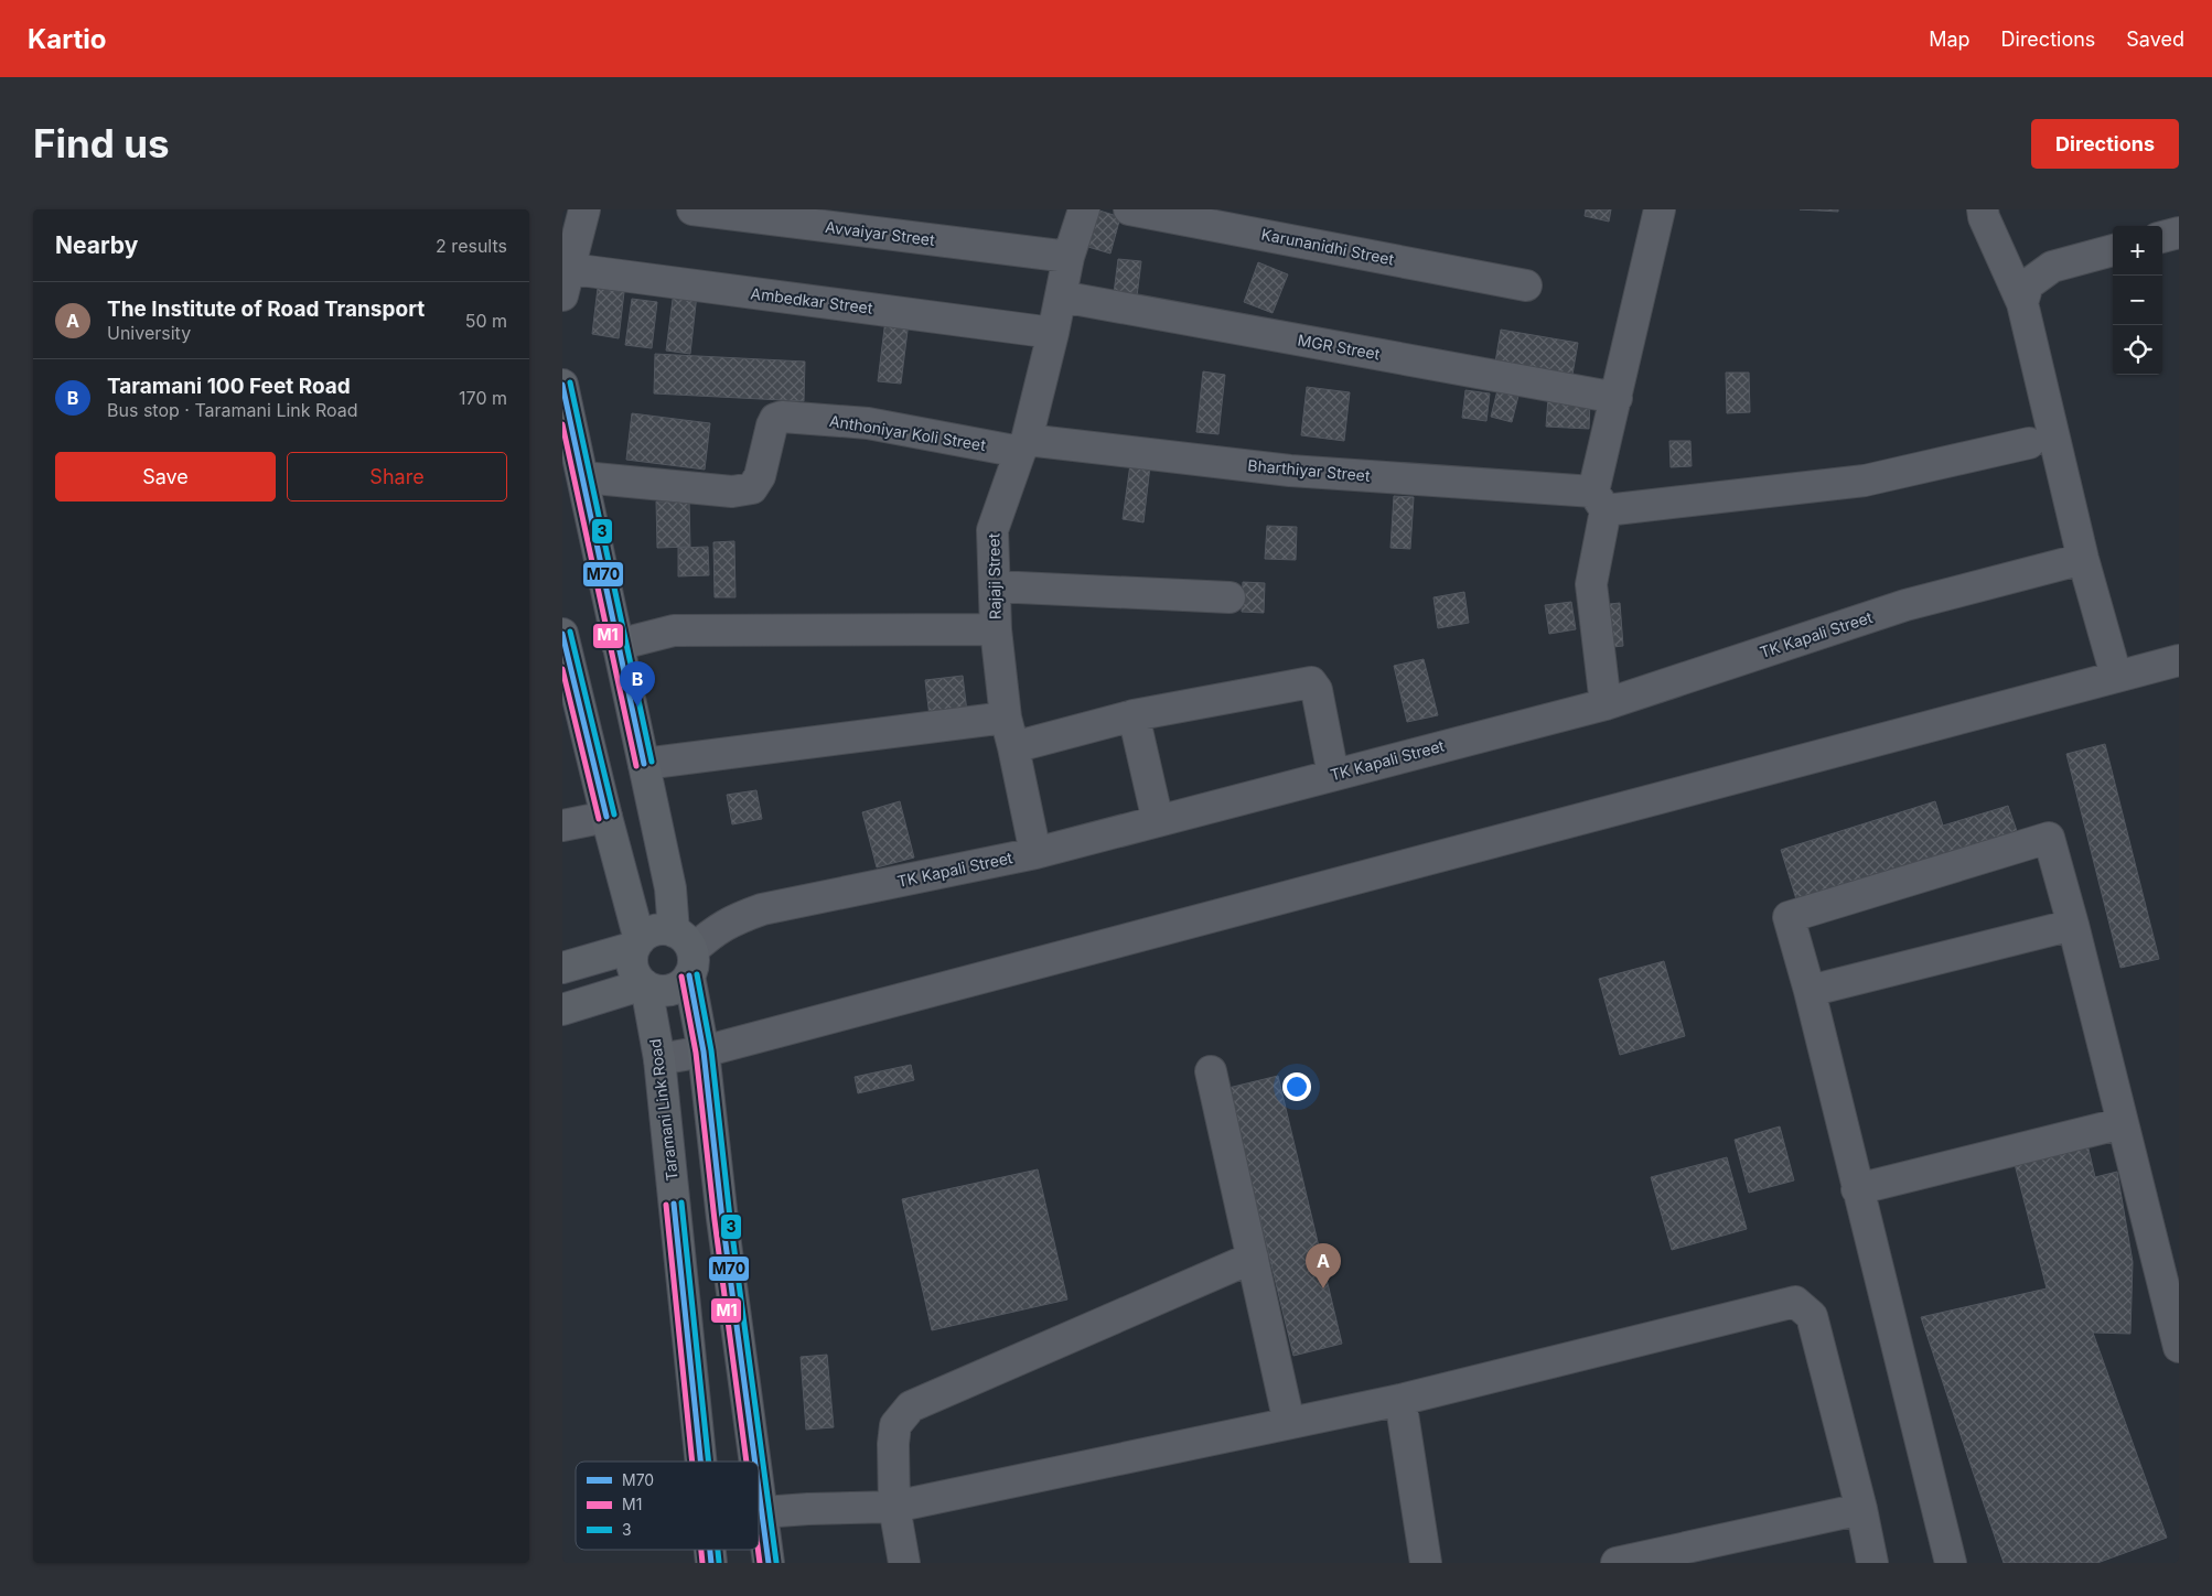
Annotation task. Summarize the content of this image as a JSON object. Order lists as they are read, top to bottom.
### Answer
{
  "streets": {
    "main road": ["Taramani Link Road"],
    "street": [
      "Avvaiyar Street",
      "Karunanidhi Street",
      "Ambedkar Street",
      "MGR Street",
      "Anthoniyar Koli Street",
      "Bharthiyar Street",
      "Rajaji Street",
      "TK Kapali Street"
    ]
  },
  "crossings": [
    ["Avvaiyar Street", "Rajaji Street"],
    ["Ambedkar Street", "Rajaji Street"],
    ["MGR Street", "Rajaji Street"],
    ["Anthoniyar Koli Street", "Bharthiyar Street"],
    ["Anthoniyar Koli Street", "Rajaji Street"],
    ["Bharthiyar Street", "Rajaji Street"],
    ["Rajaji Street", "TK Kapali Street"],
    ["TK Kapali Street", "Taramani Link Road"]
  ],
  "lines": ["transit line 3", "transit line M70", "transit line M1"],
  "legend": ["M70", "M1", "3"],
  "page": {
    "header": "Kartio",
    "nav": ["Map", "Directions", "Saved"],
    "buttons": [
      "Directions",
      ["Save", "Share"]
    ],
    "title": "Find us",
    "heading": ["Nearby", "2 results"],
    "map_buttons": ["+", "−"],
    "list": [
      {
        "mark": "A",
        "name": "The Institute of Road Transport",
        "note": "University",
        "value": "50 m"
      },
      {
        "mark": "B",
        "name": "Taramani 100 Feet Road",
        "note": "Bus stop · Taramani Link Road",
        "value": "170 m"
      }
    ],
    "pins": ["B", "A"]
  }
}
